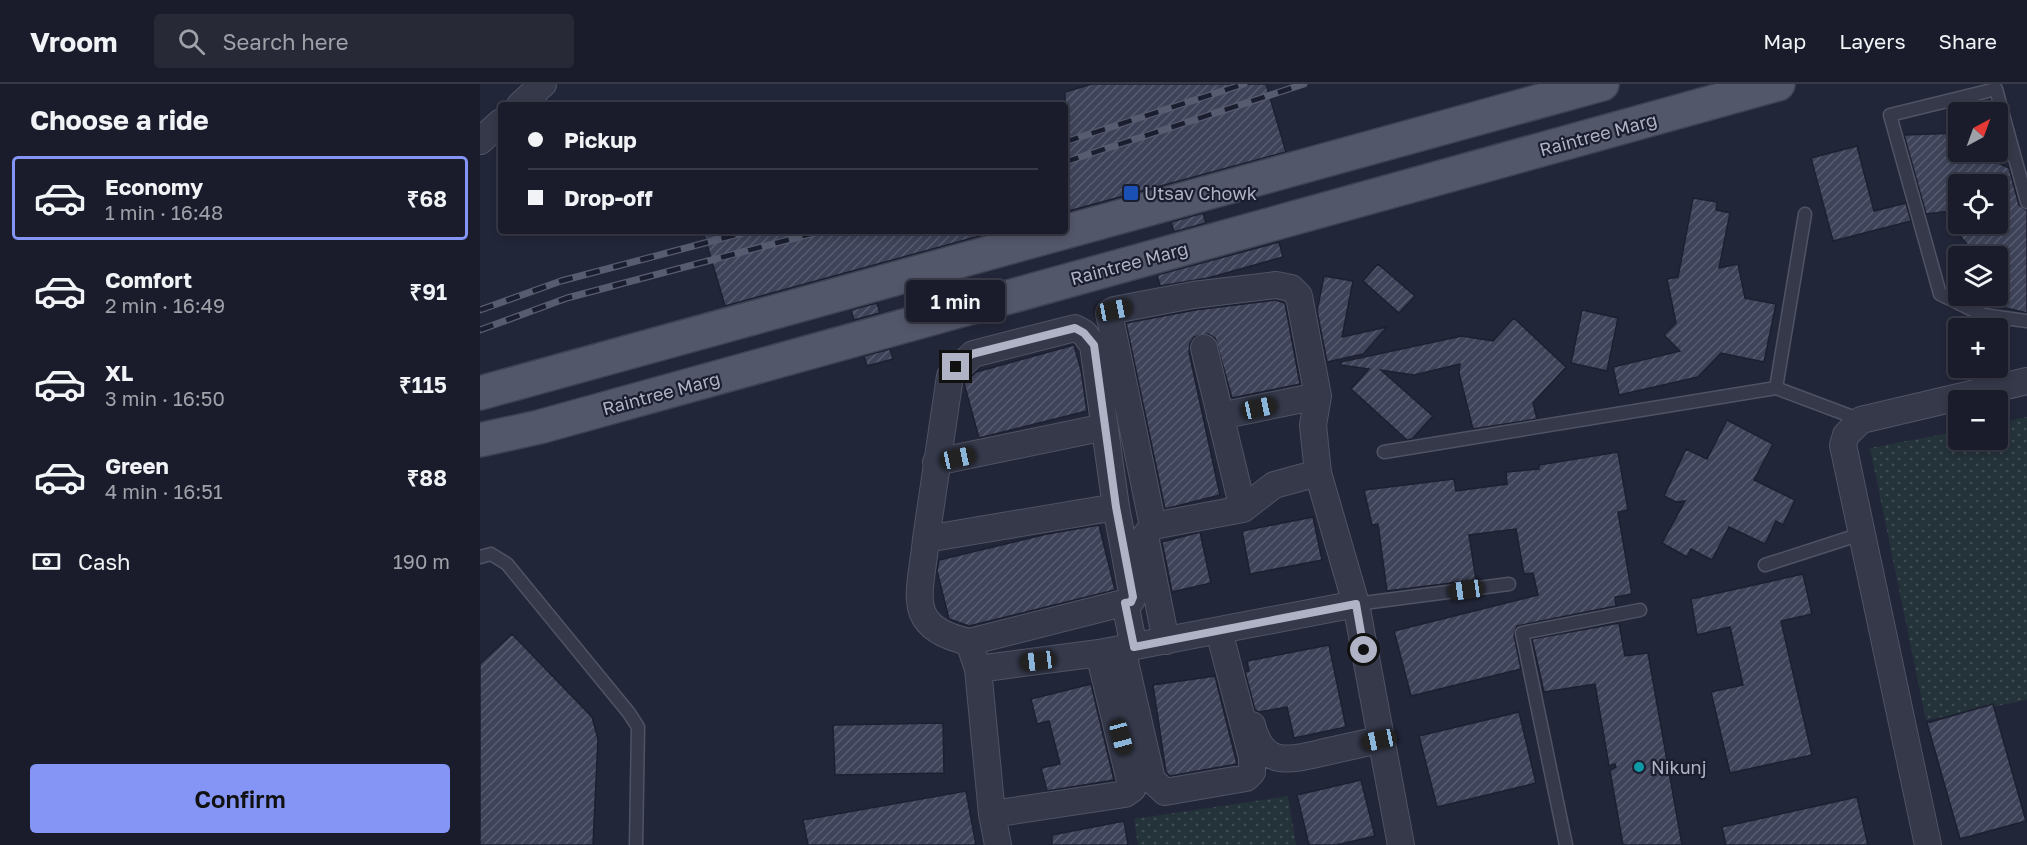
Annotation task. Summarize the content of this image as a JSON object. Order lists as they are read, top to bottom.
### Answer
{
  "streets": {
    "main road": ["Raintree Marg"]
  },
  "places": {
    "transit": ["Utsav Chowk"],
    "other": ["Nikunj"]
  },
  "north": "top right",
  "page": {
    "header": "Vroom",
    "search": "Search here",
    "nav": ["Map", "Layers", "Share"],
    "heading": "Choose a ride",
    "map_buttons": ["+", "−"],
    "banner": ["Pickup", "Drop-off"],
    "list": [
      {
        "name": "Economy",
        "note": "1 min · 16:48",
        "value": "₹68"
      },
      {
        "name": "Comfort",
        "note": "2 min · 16:49",
        "value": "₹91"
      },
      {
        "name": "XL",
        "note": "3 min · 16:50",
        "value": "₹115"
      },
      {
        "name": "Green",
        "note": "4 min · 16:51",
        "value": "₹88"
      }
    ],
    "bubble": "1 min",
    "pay": ["Cash", "190 m"],
    "buttons": "Confirm"
  }
}
